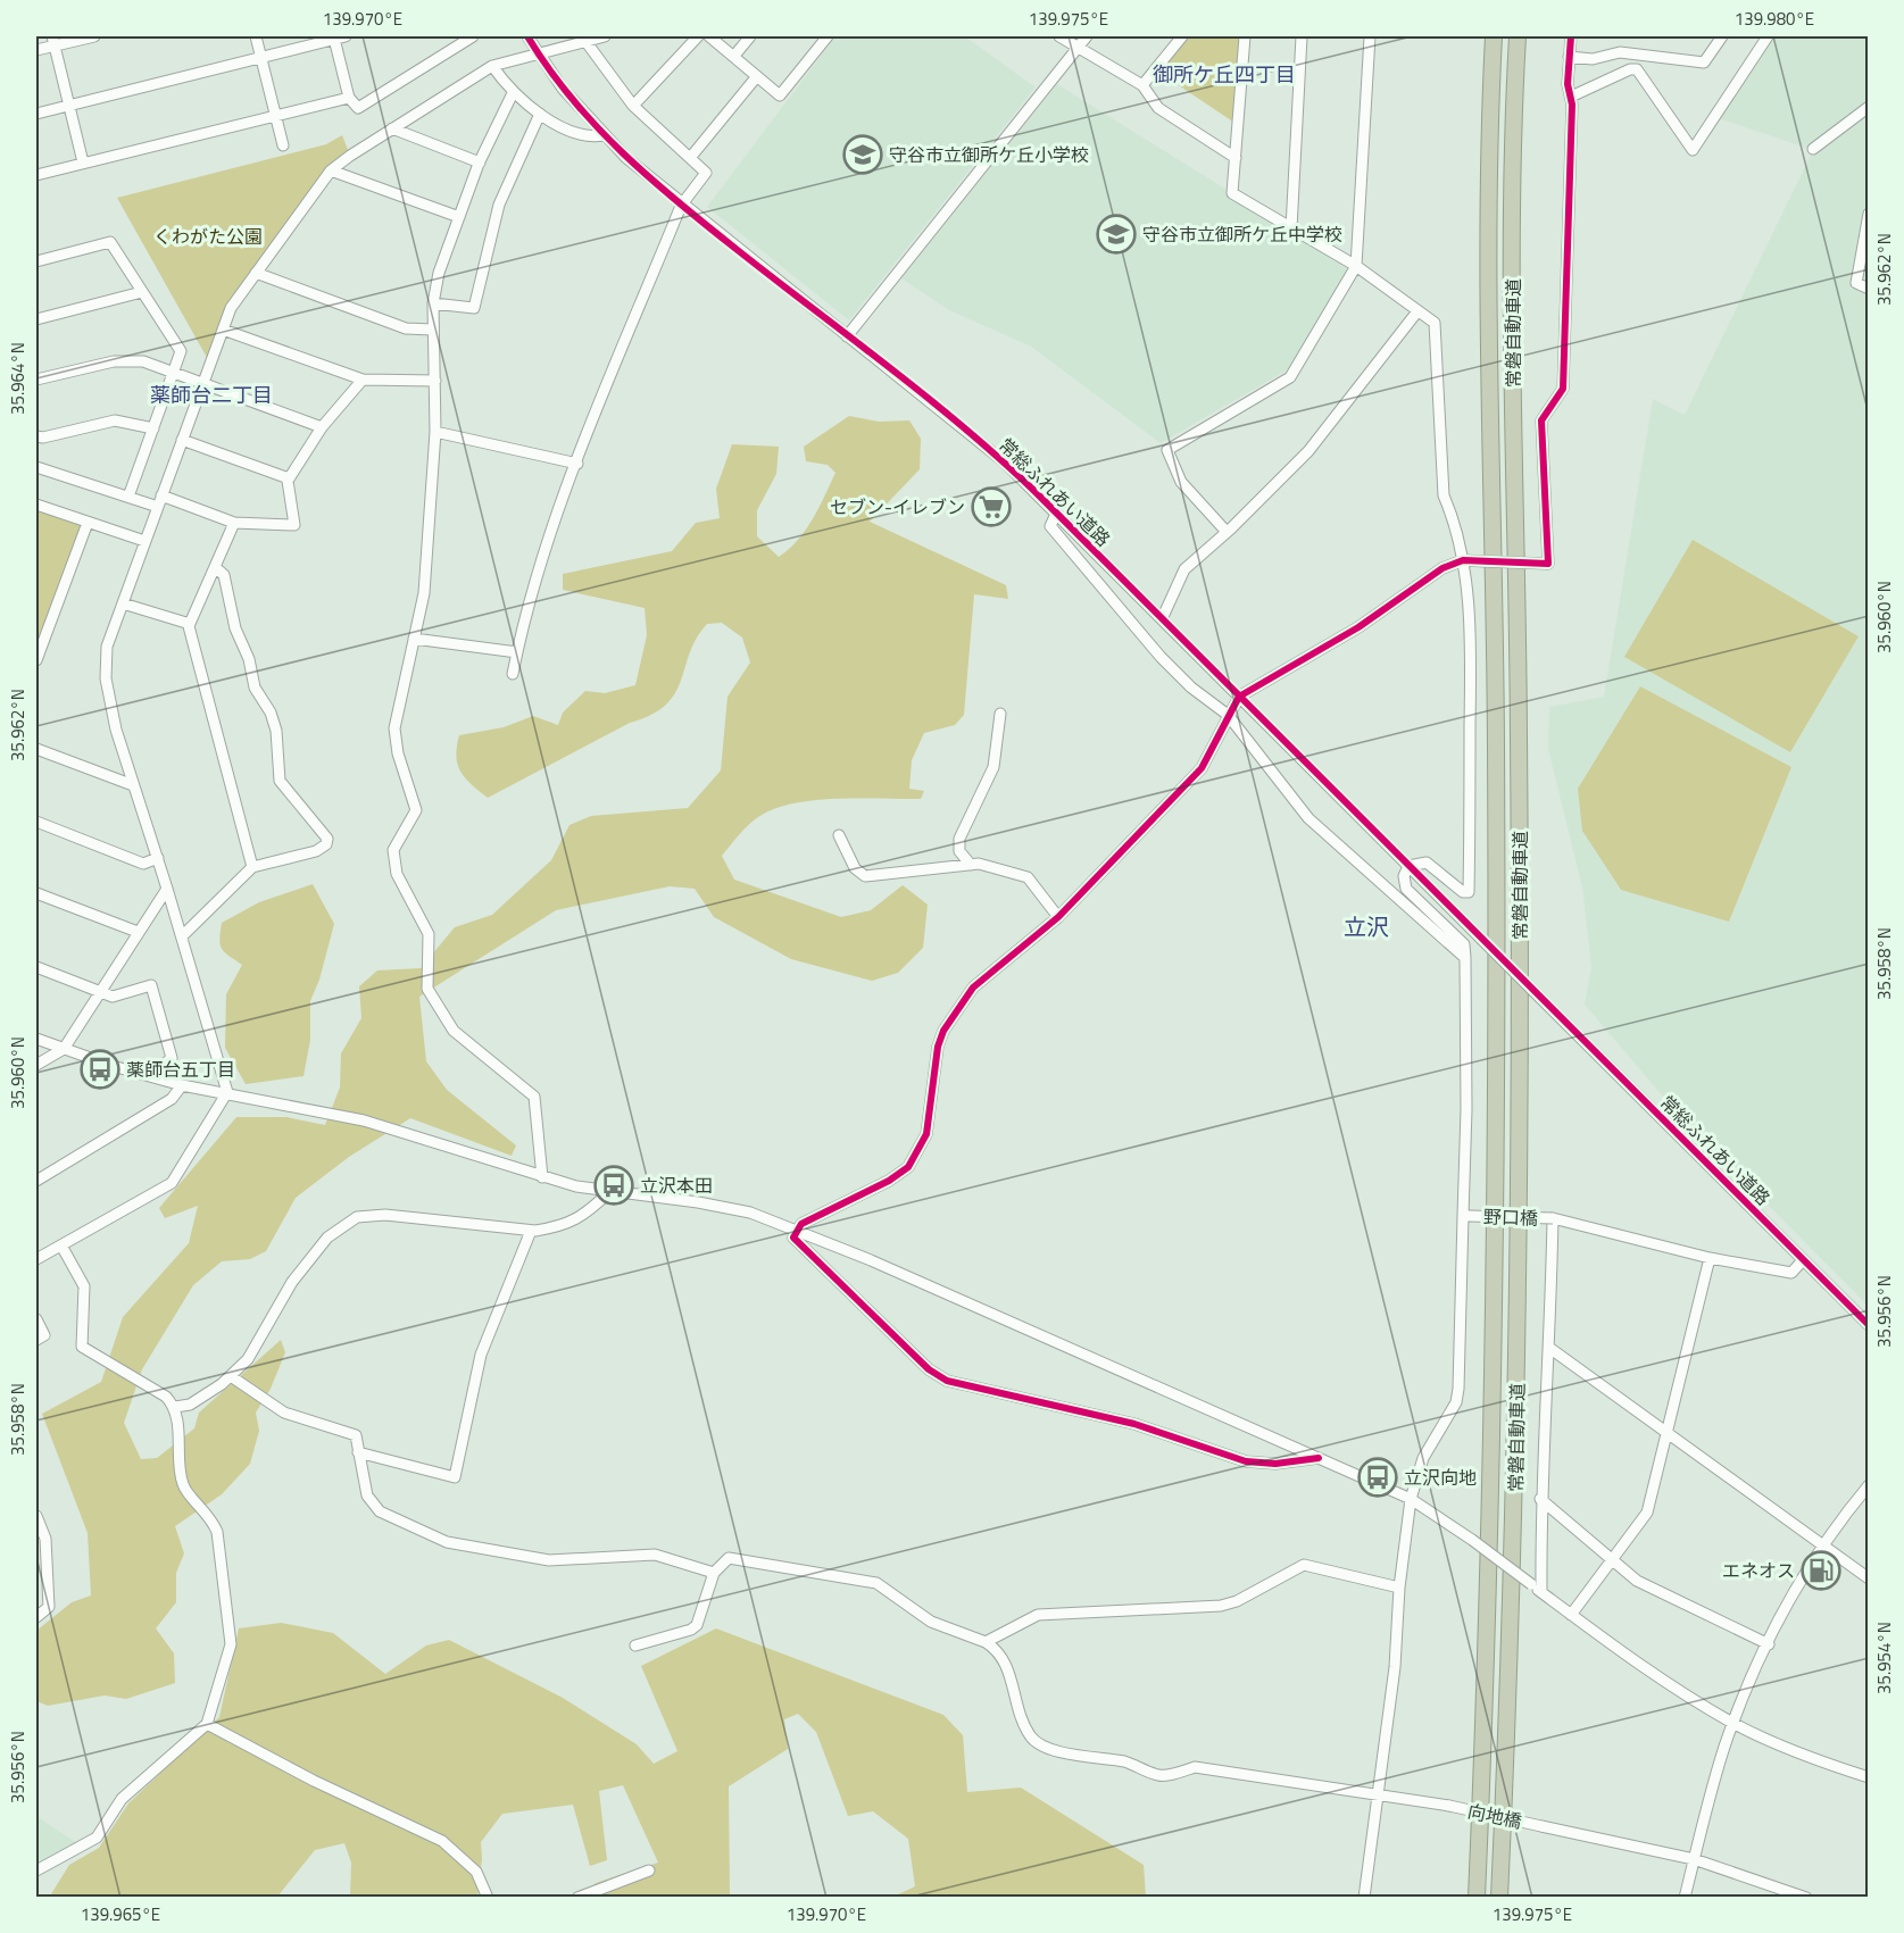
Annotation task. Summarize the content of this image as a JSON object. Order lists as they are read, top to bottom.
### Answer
{
  "streets": {
    "highway": ["常磐自動車道"],
    "street": ["常総ふれあい道路", "野口橋", "向地橋"]
  },
  "crossings": [
    ["常総ふれあい道路", "野口橋"]
  ],
  "districts": ["御所ケ丘四丁目", "薬師台二丁目", "立沢"],
  "parks": ["くわがた公園"],
  "places": {
    "school or university": ["守谷市立御所ケ丘小学校", "守谷市立御所ケ丘中学校"],
    "supermarket": ["セブン-イレブン"],
    "bus stop": ["薬師台五丁目", "立沢本田", "立沢向地"],
    "fuel station": ["エネオス"]
  },
  "coordinates": [
    "139.970°E",
    "139.975°E",
    "139.980°E",
    "35.962°N",
    "35.964°N",
    "35.960°N",
    "35.958°N",
    "35.956°N",
    "35.954°N",
    "139.965°E"
  ]
}
